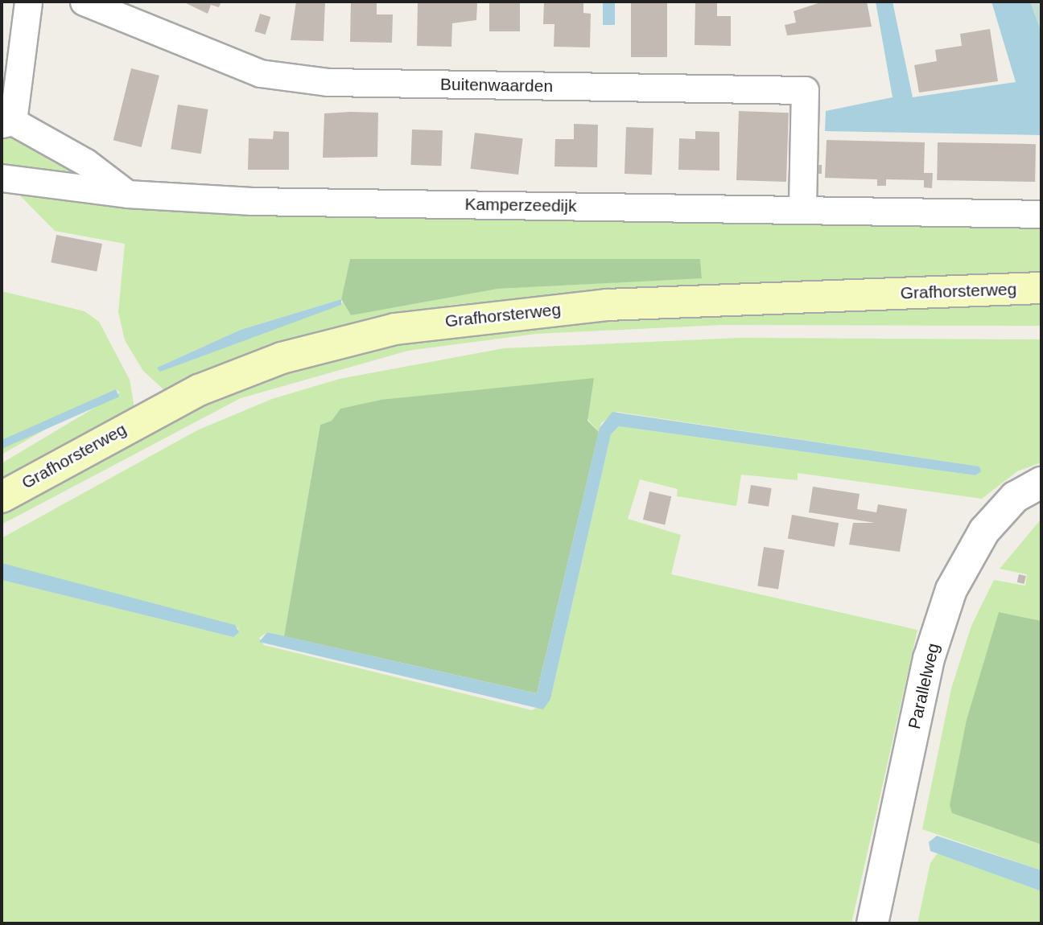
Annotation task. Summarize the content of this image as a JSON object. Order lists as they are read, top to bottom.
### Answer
{
  "streets": {
    "main road": ["Grafhorsterweg"],
    "street": ["Buitenwaarden", "Kamperzeedijk", "Parallelweg"]
  },
  "crossings": [
    ["Buitenwaarden", "Kamperzeedijk"]
  ]
}
